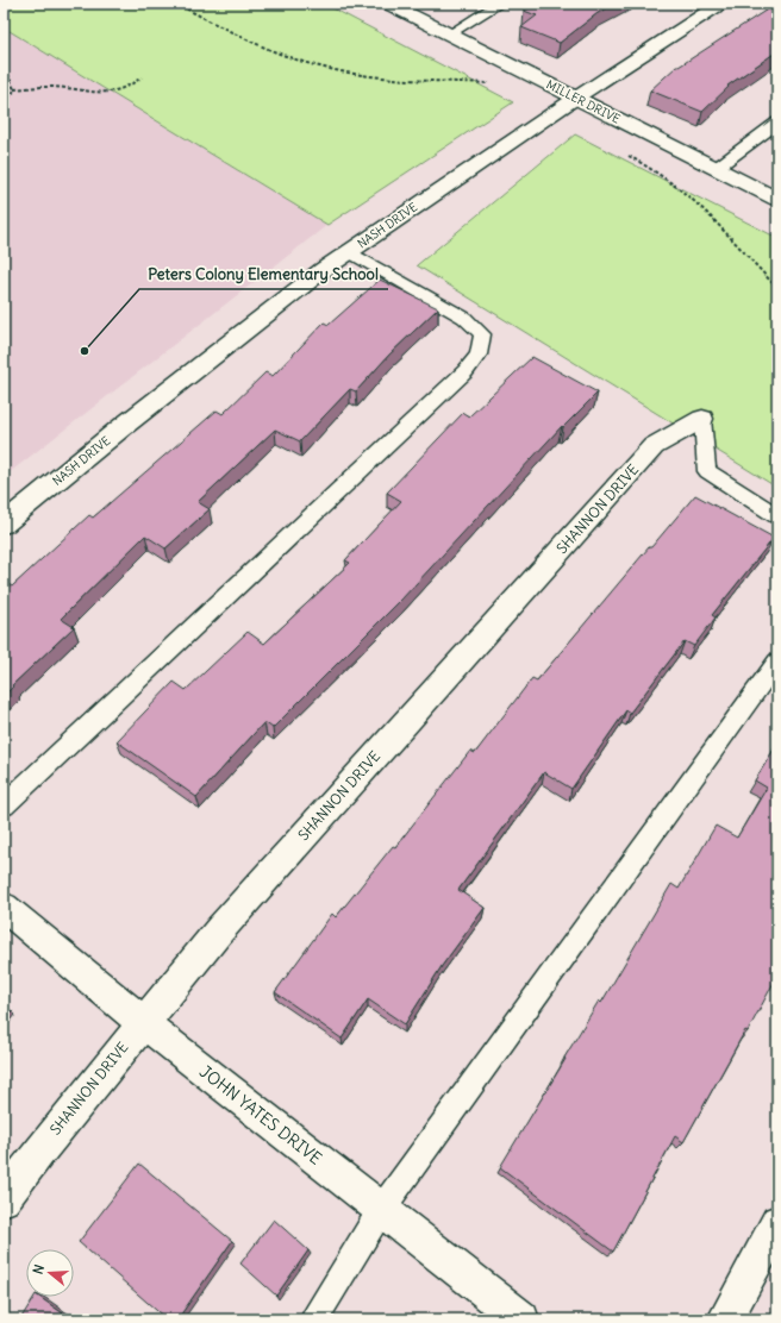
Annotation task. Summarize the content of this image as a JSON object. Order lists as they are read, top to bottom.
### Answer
{
  "streets": {
    "street": [
      "MILLER DRIVE",
      "NASH DRIVE",
      "SHANNON DRIVE",
      "JOHN YATES DRIVE"
    ]
  },
  "crossings": [
    ["MILLER DRIVE", "NASH DRIVE"],
    ["SHANNON DRIVE", "JOHN YATES DRIVE"]
  ],
  "places": ["Peters Colony Elementary School"],
  "north": "left"
}
